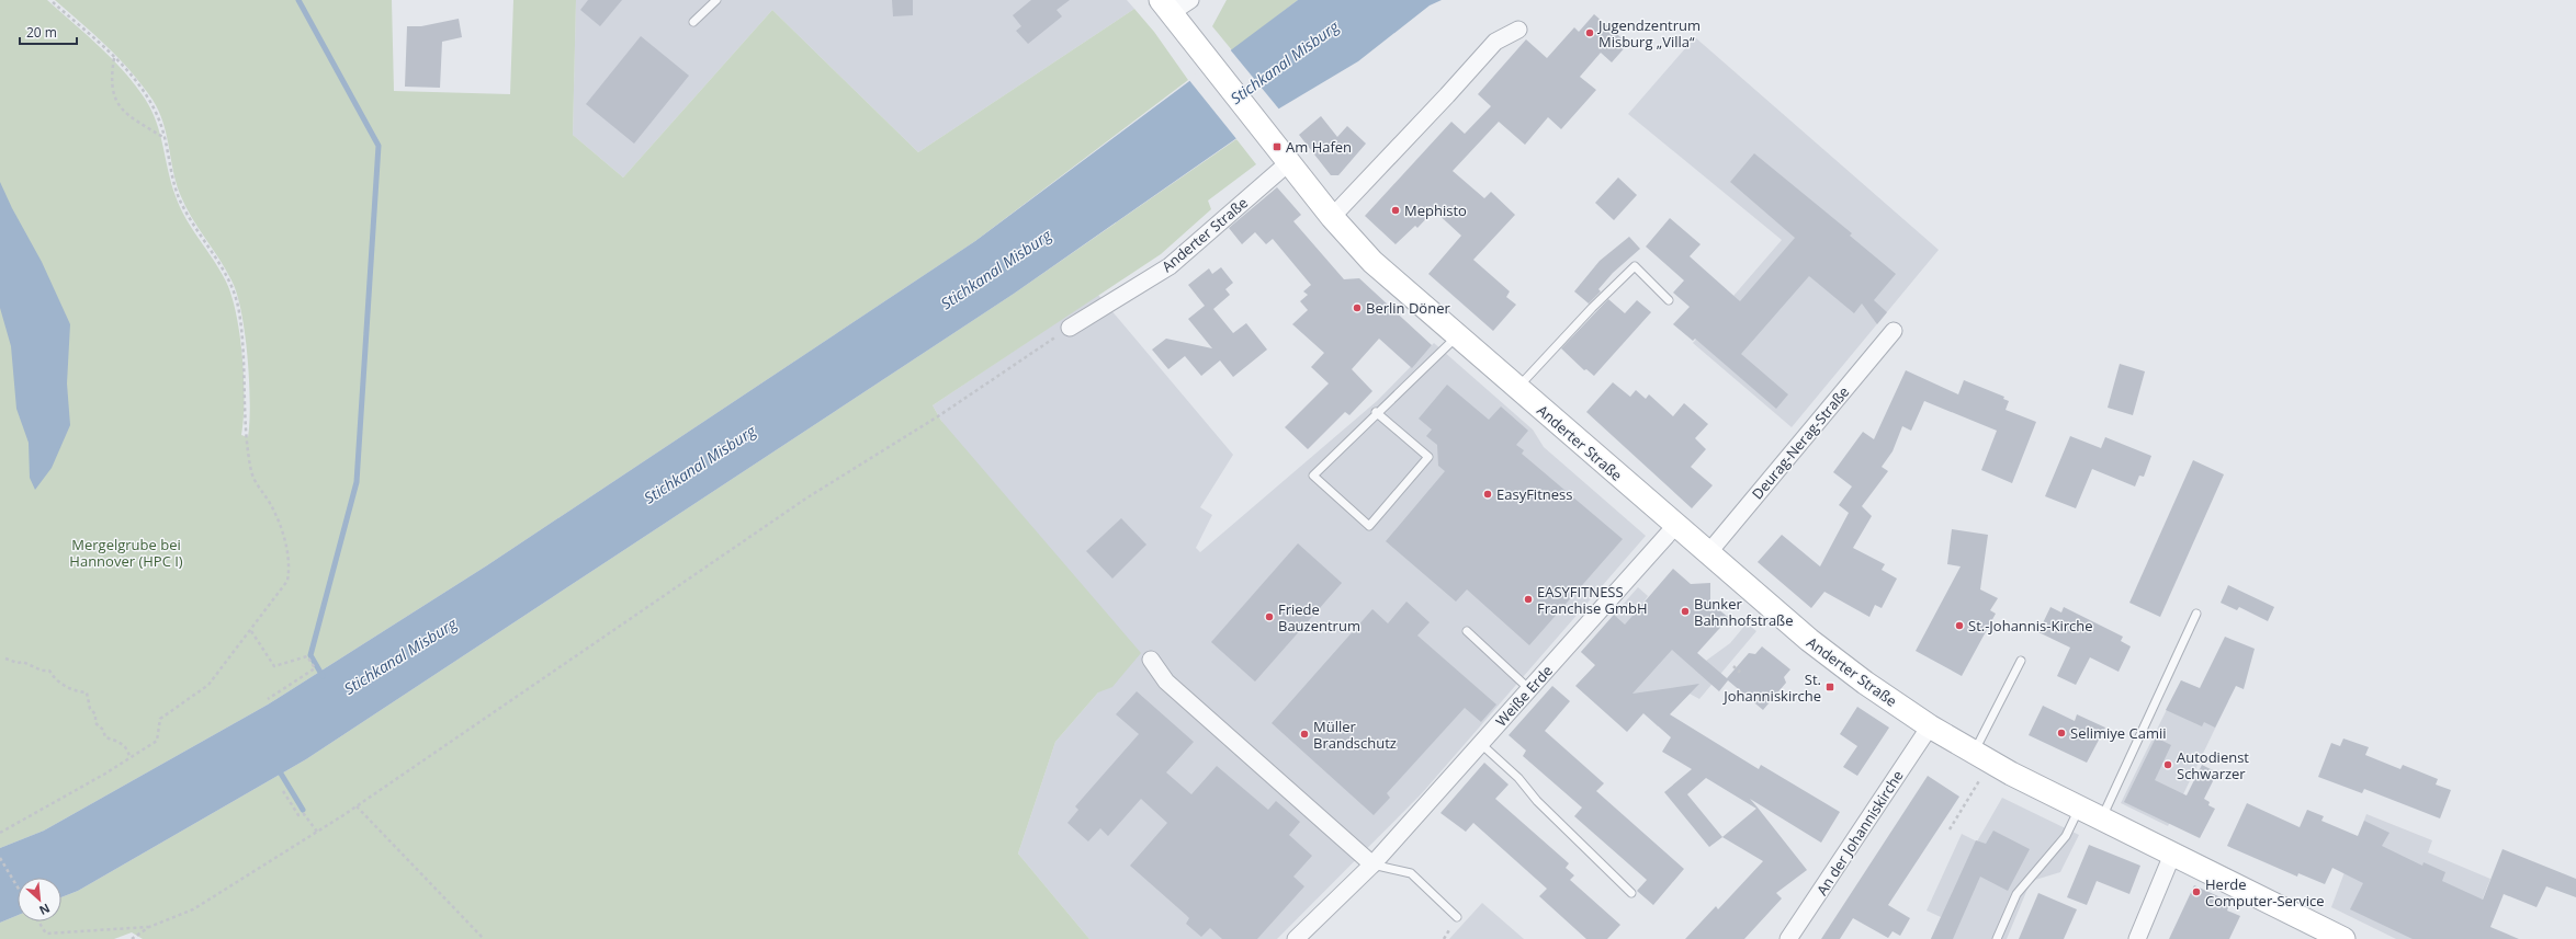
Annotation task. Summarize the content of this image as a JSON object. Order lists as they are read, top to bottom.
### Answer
{
  "streets": {
    "main road": ["Anderter Straße"],
    "street": ["Deurag-Nerag-Straße", "Weiße Erde", "An der Johanniskirche"]
  },
  "crossings": [
    ["Anderter Straße", "Deurag-Nerag-Straße"],
    ["Anderter Straße", "Weiße Erde"],
    ["Anderter Straße", "An der Johanniskirche"]
  ],
  "water": ["Stichkanal Misburg"],
  "parks": ["Mergelgrube bei Hannover (HPC I)"],
  "places": {
    "other": [
      "Jugendzentrum Misburg „Villa“",
      "Mephisto",
      "Berlin Döner",
      "EasyFitness",
      "EASYFITNESS Franchise GmbH",
      "Bunker Bahnhofstraße",
      "Friede Bauzentrum",
      "St.-Johannis-Kirche",
      "Selimiye Camii",
      "Müller Brandschutz",
      "Autodienst Schwarzer",
      "Herde Computer-Service"
    ],
    "transit": ["Am Hafen", "St. Johanniskirche"]
  },
  "scale_bar": "20 m",
  "north": "bottom right"
}
